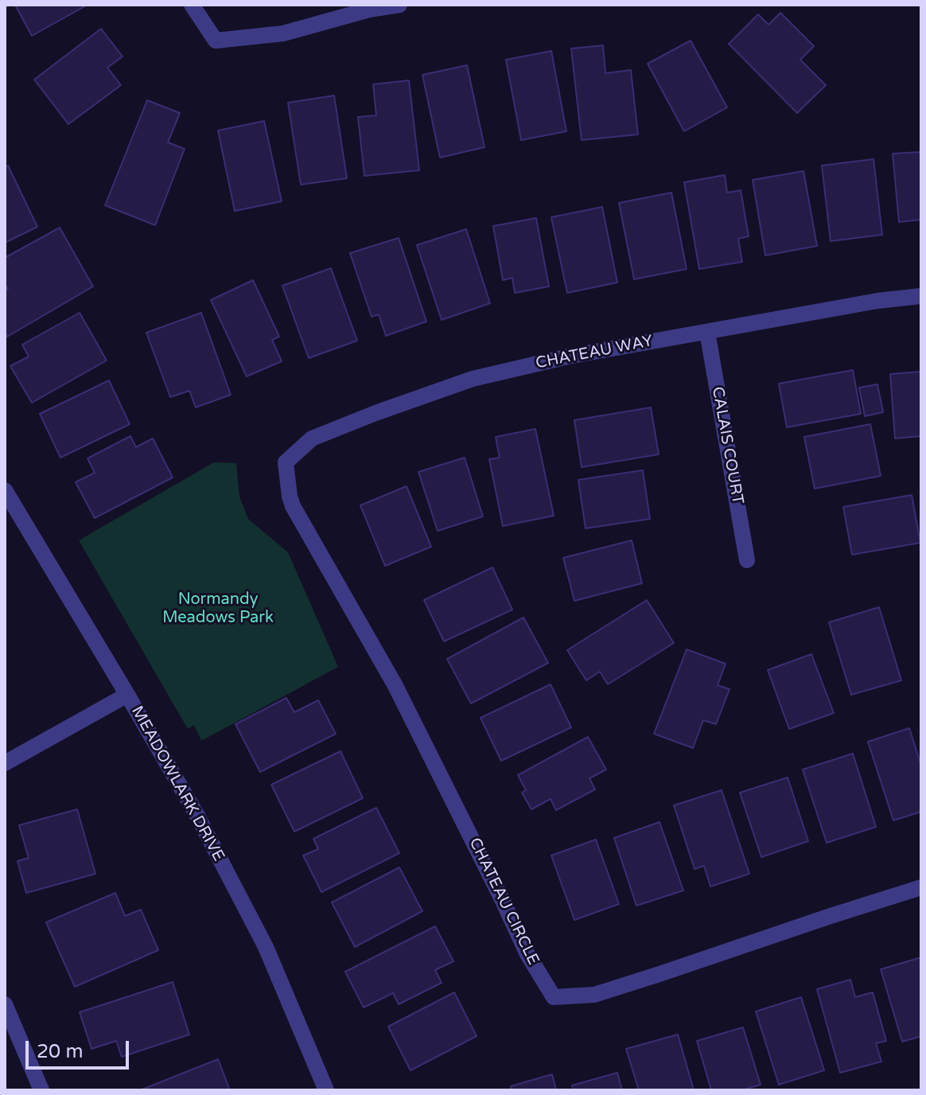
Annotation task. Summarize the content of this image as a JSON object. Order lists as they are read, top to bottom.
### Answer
{
  "streets": {
    "street": [
      "CHATEAU WAY",
      "CALAIS COURT",
      "MEADOWLARK DRIVE",
      "CHATEAU CIRCLE"
    ]
  },
  "crossings": [
    ["CHATEAU WAY", "CALAIS COURT"],
    ["CHATEAU WAY", "CHATEAU CIRCLE"]
  ],
  "parks": ["Normandy Meadows Park"],
  "scale_bar": "20 m"
}
